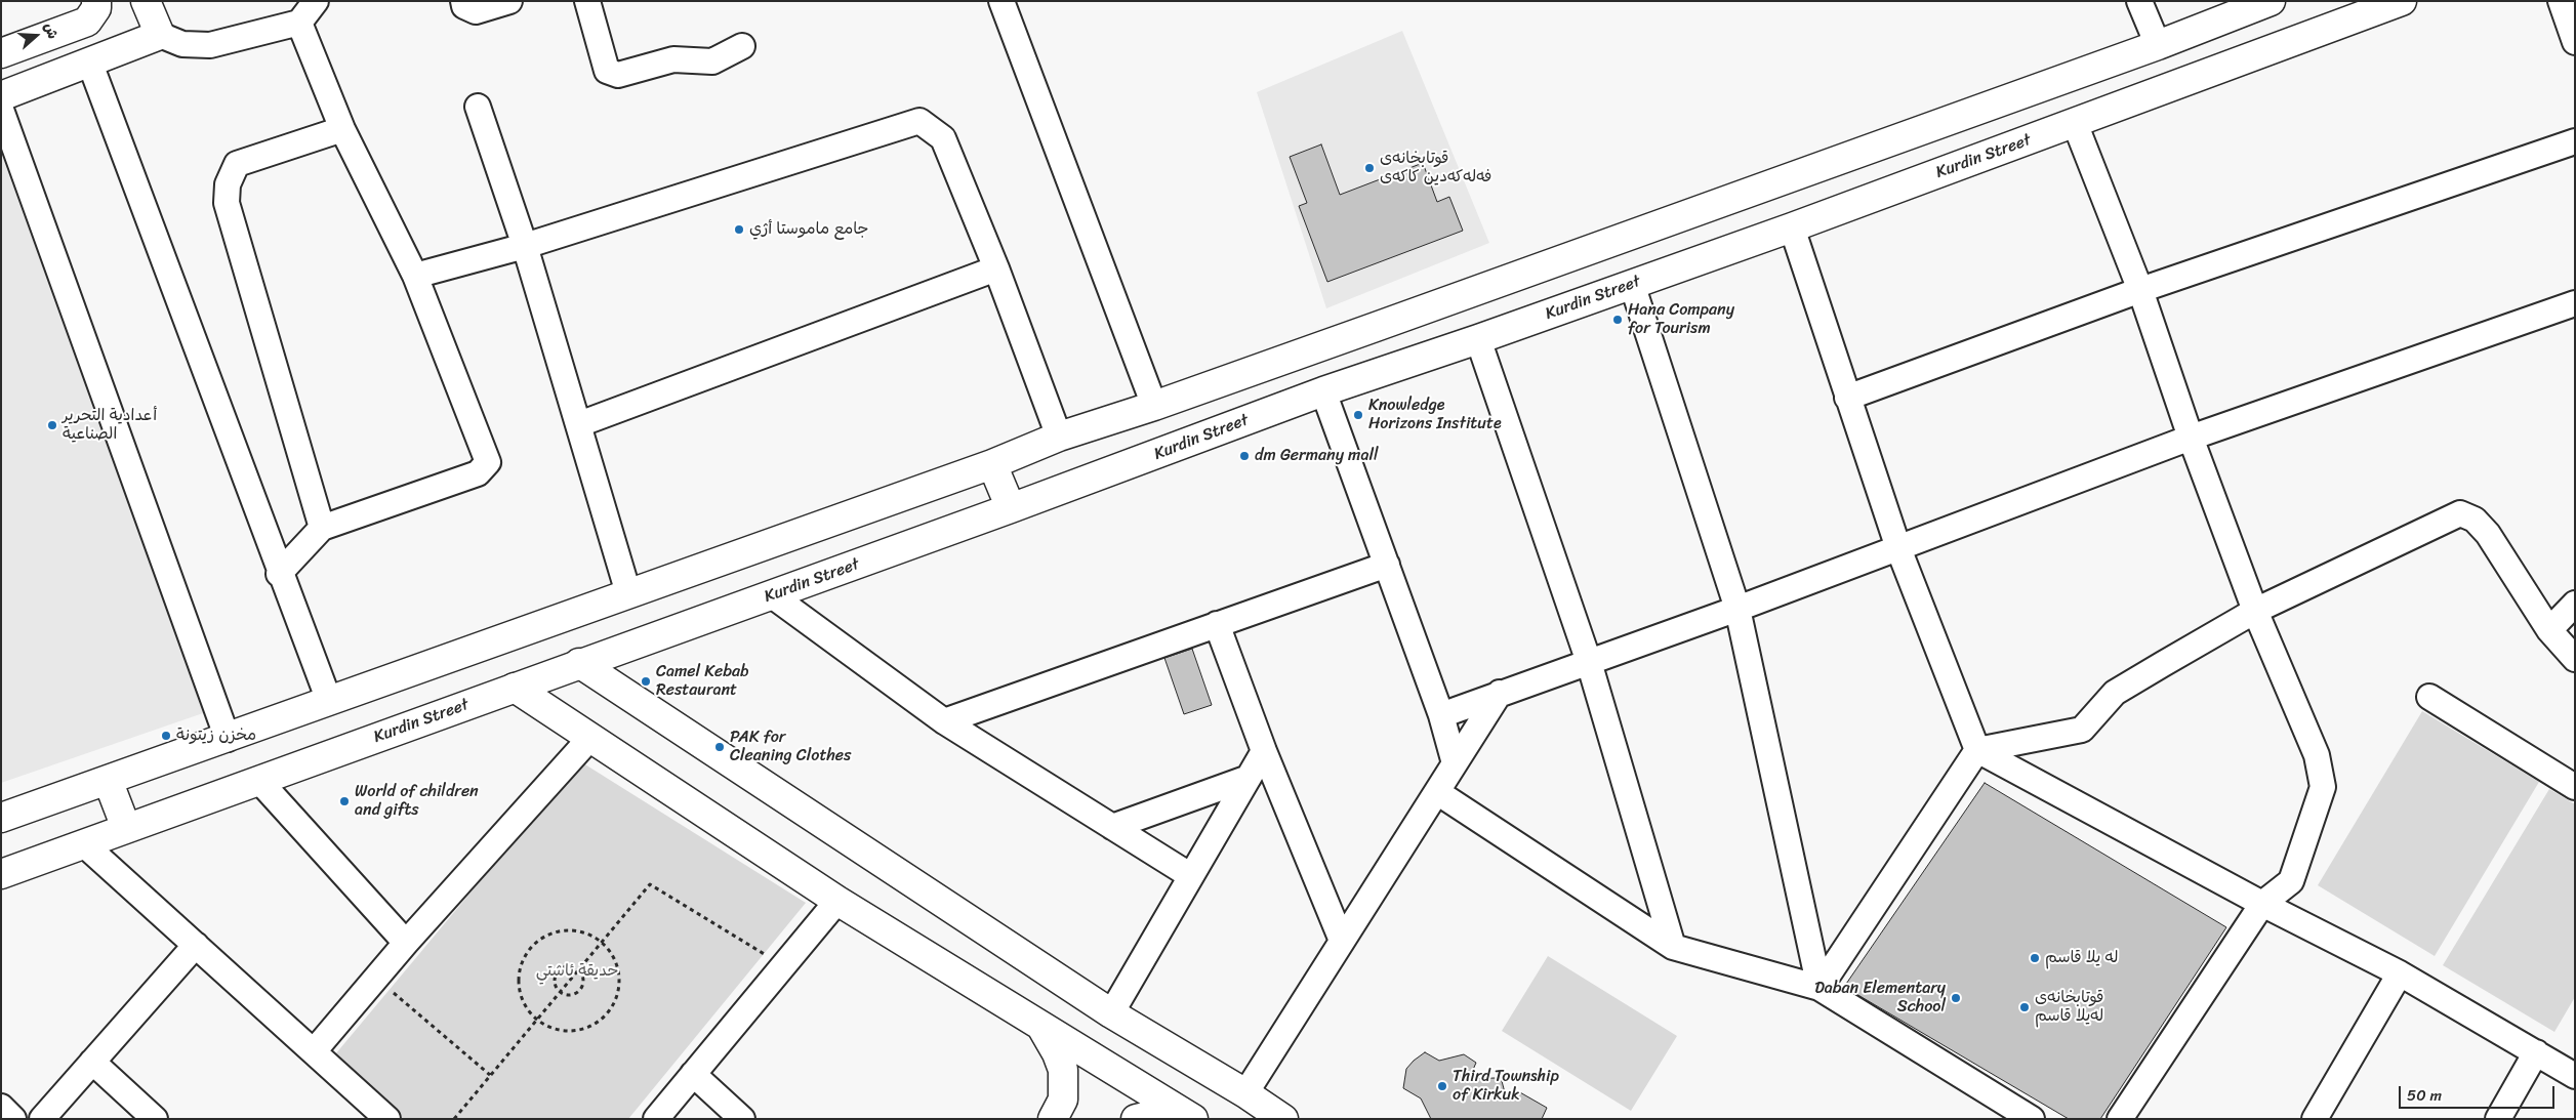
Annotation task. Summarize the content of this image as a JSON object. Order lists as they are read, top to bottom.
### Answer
{
  "streets": {
    "main road": ["Kurdin Street"]
  },
  "parks": ["حديقة ئاشتي"],
  "places": [
    "قوتابخانەی فەلەکەدین کاکەی",
    "جامع ماموستا أژي",
    "Hana Company for Tourism",
    "Knowledge Horizons Institute",
    "أعدادية التحرير الصناعية",
    "dm Germany mall",
    "Camel Kebab Restaurant",
    "مخزن زيتونة",
    "PAK for Cleaning Clothes",
    "World of children and gifts",
    "له يلا قاسم",
    "Daban Elementary School",
    "قوتابخانەی لەیلا قاسم",
    "Third Township of Kirkuk"
  ],
  "scale_bar": "50 m",
  "north": "right"
}
